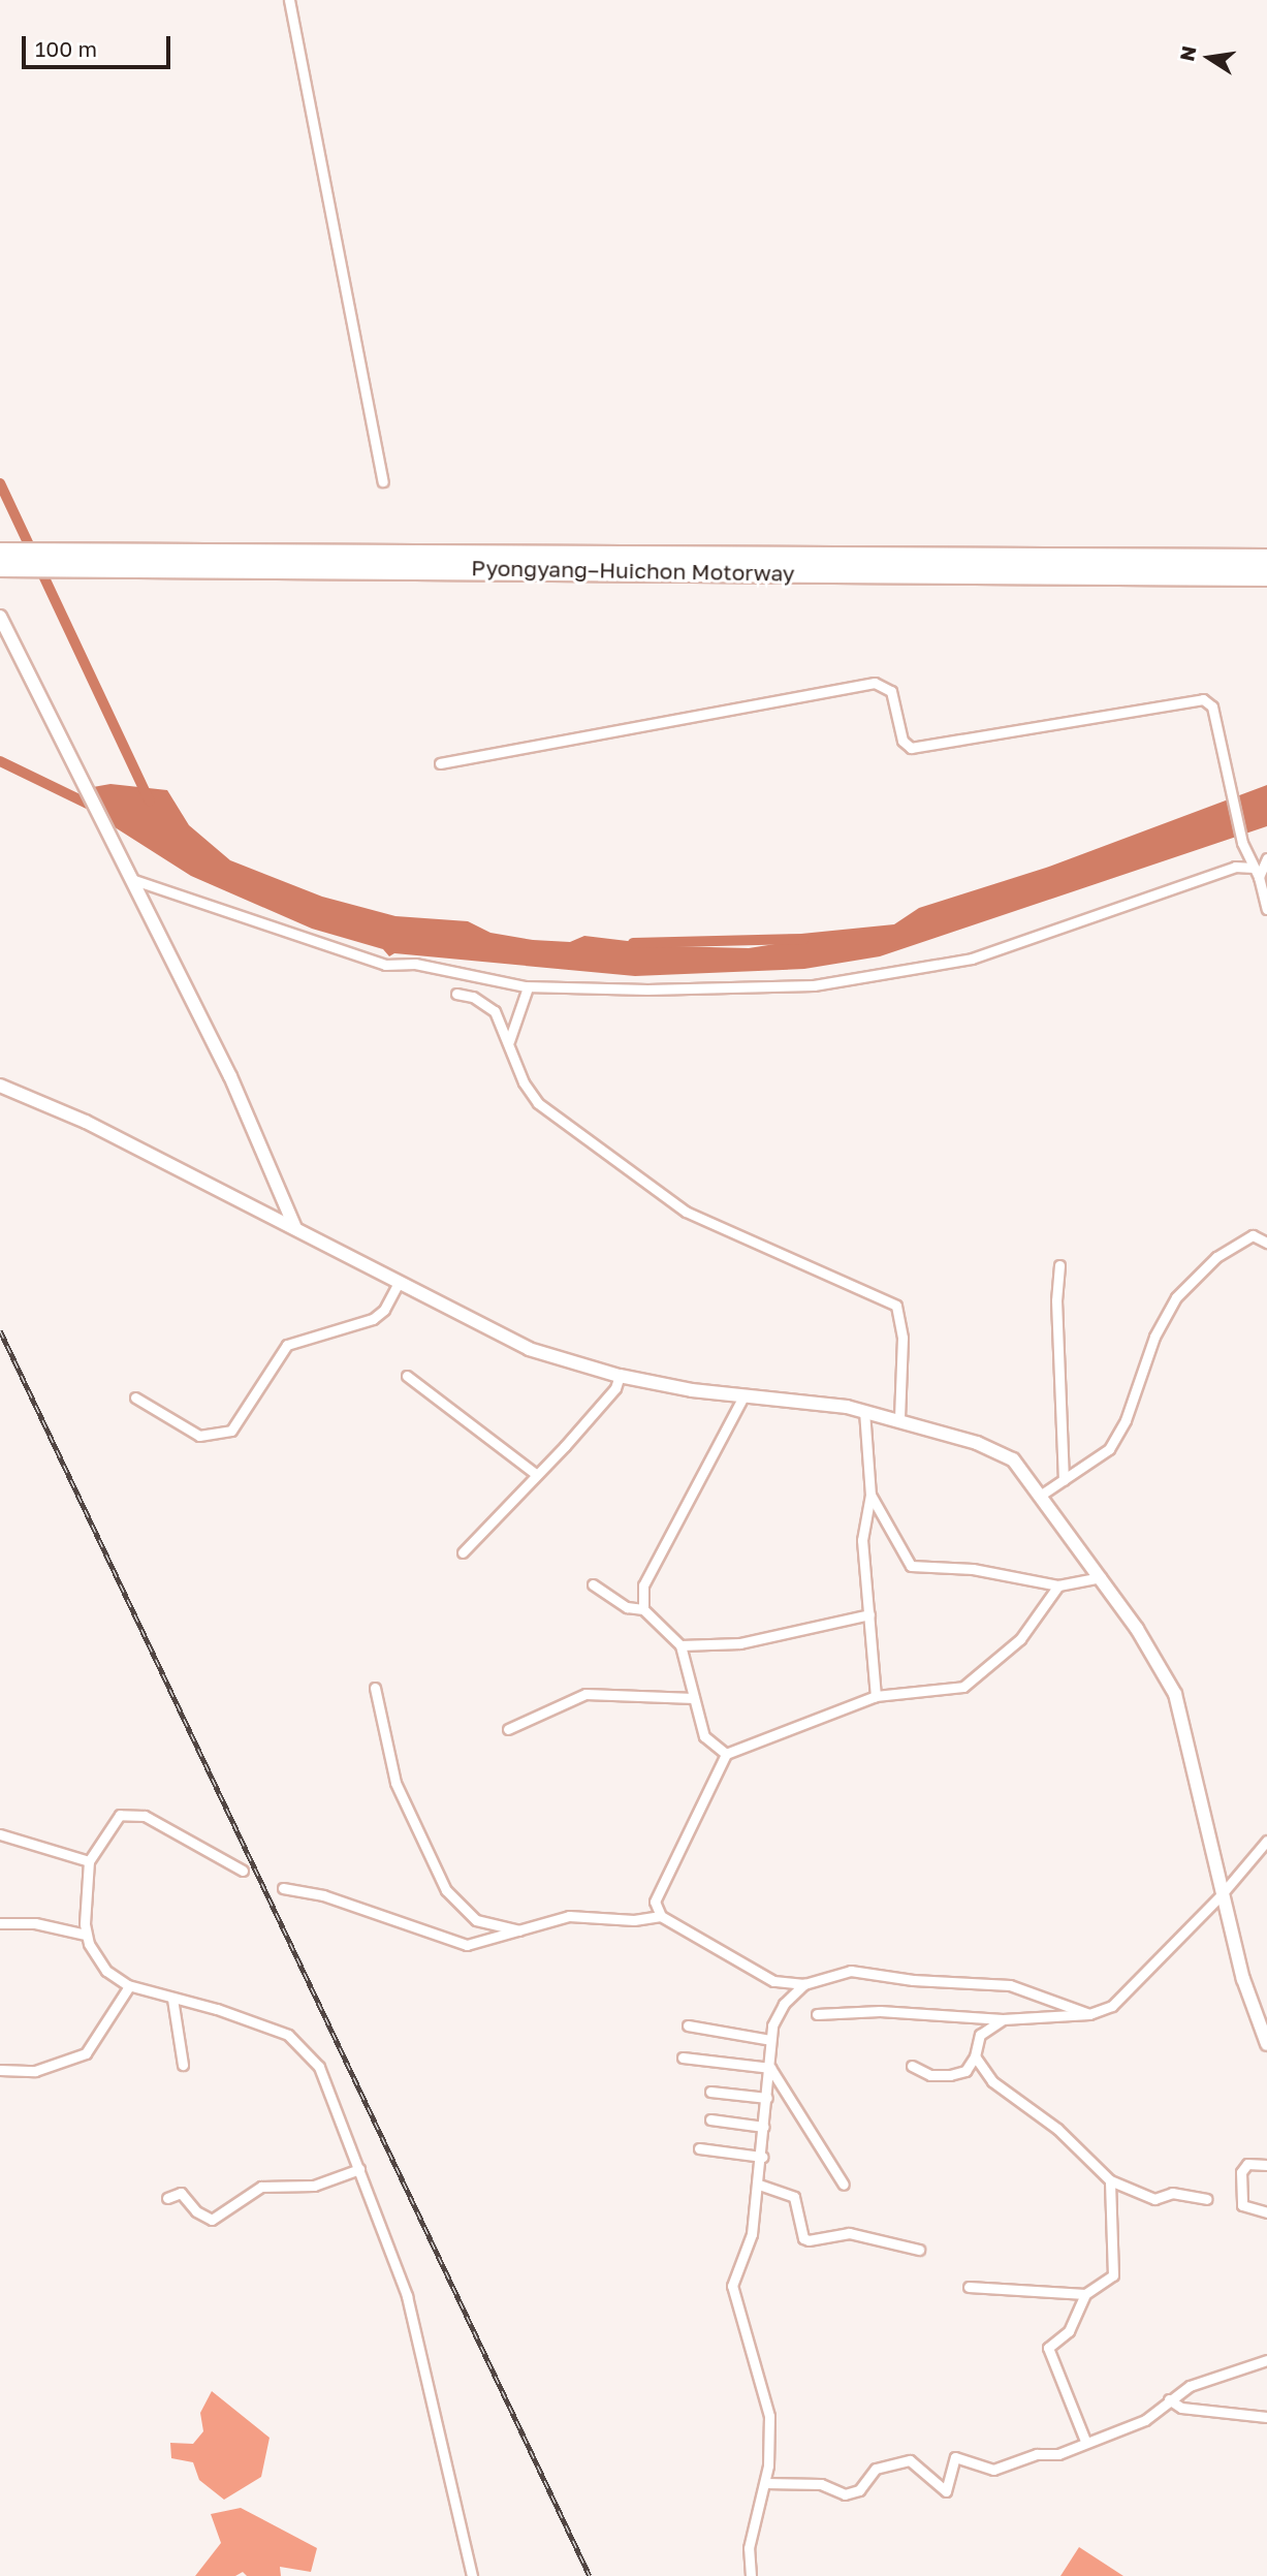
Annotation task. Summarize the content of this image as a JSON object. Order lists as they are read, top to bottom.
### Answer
{
  "streets": {
    "highway": ["Pyongyang–Huichon Motorway"]
  },
  "scale_bar": "100 m",
  "north": "left"
}
